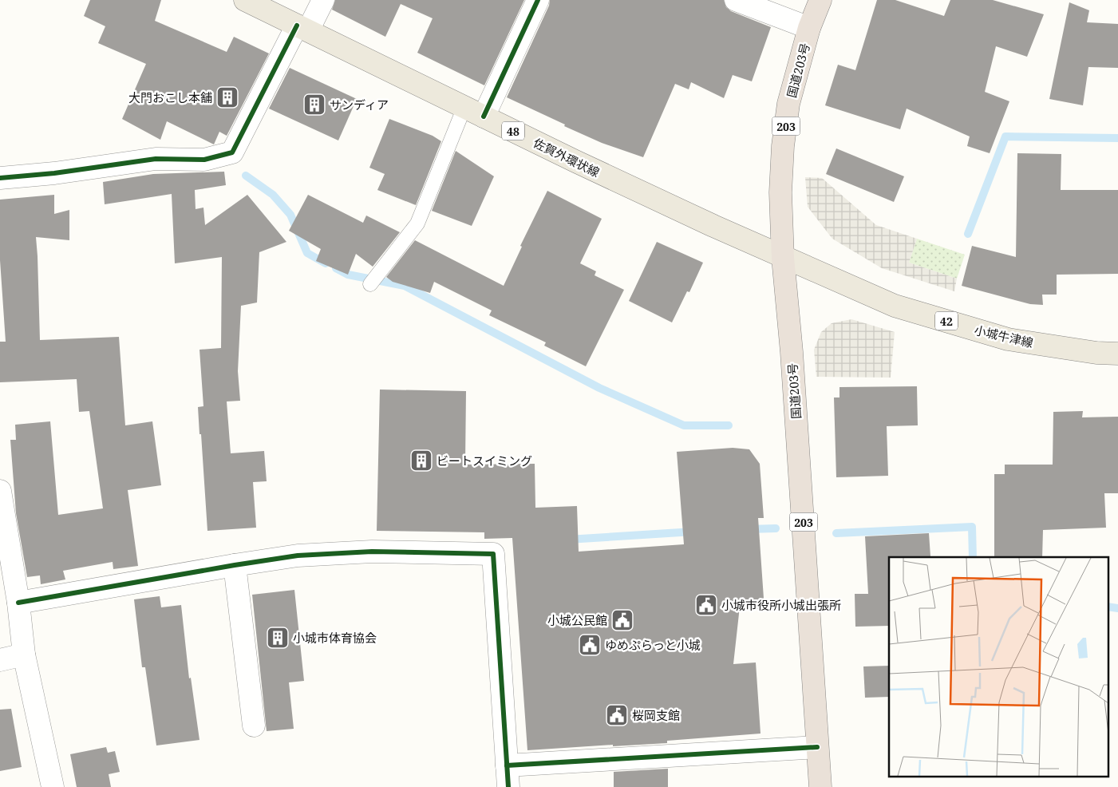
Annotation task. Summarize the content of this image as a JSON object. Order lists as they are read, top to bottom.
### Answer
{
  "streets": {
    "highway": ["国道203号", "203"],
    "main road": [
      "48",
      "佐賀外環状線",
      "42",
      "小城牛津線"
    ]
  },
  "crossings": [
    ["国道203号", "佐賀外環状線"],
    ["国道203号", "小城牛津線"],
    ["佐賀外環状線", "小城牛津線"]
  ],
  "places": {
    "building": [
      "大門おこし本舗",
      "サンディア",
      "ビートスイミング",
      "小城市体育協会"
    ],
    "public building": [
      "小城市役所小城出張所",
      "小城公民館",
      "ゆめぷらっと小城",
      "桜岡支館"
    ]
  }
}
